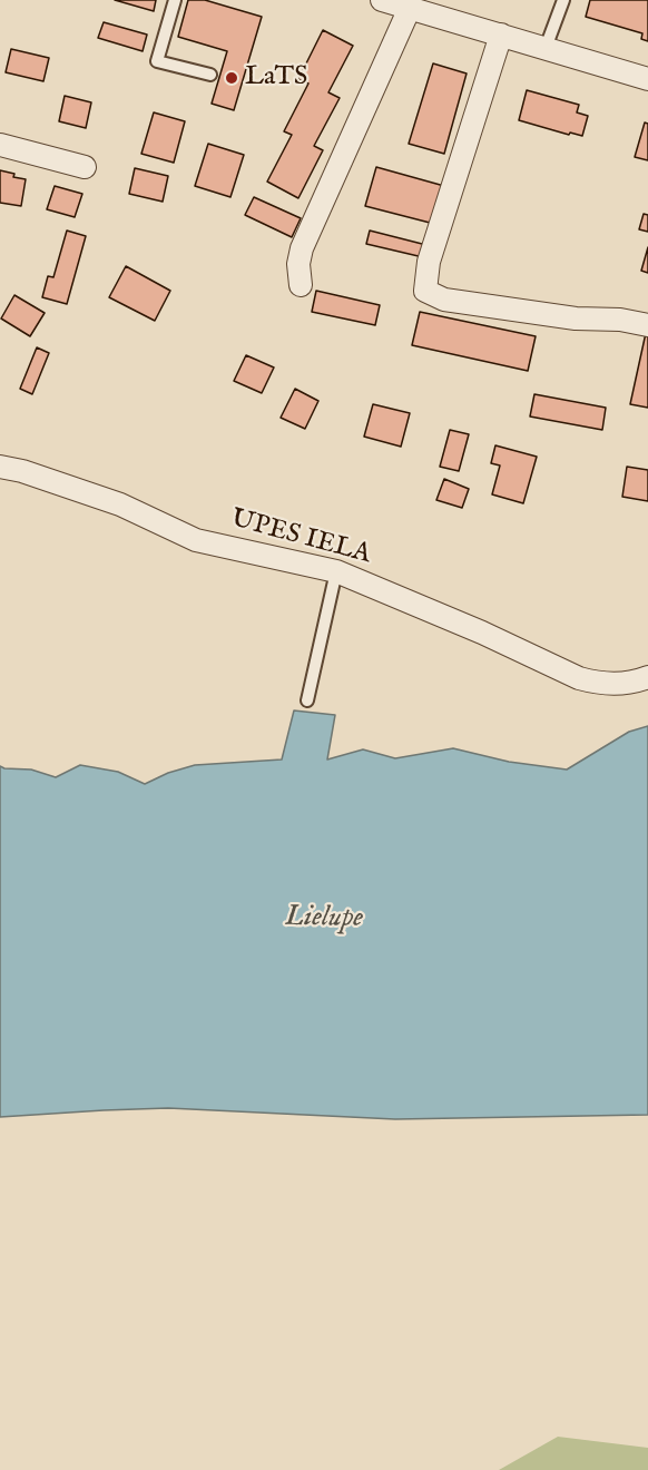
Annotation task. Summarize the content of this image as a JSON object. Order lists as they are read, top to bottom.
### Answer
{
  "streets": {
    "street": ["UPES IELA"]
  },
  "water": ["Lielupe"],
  "places": ["LaTS"]
}
